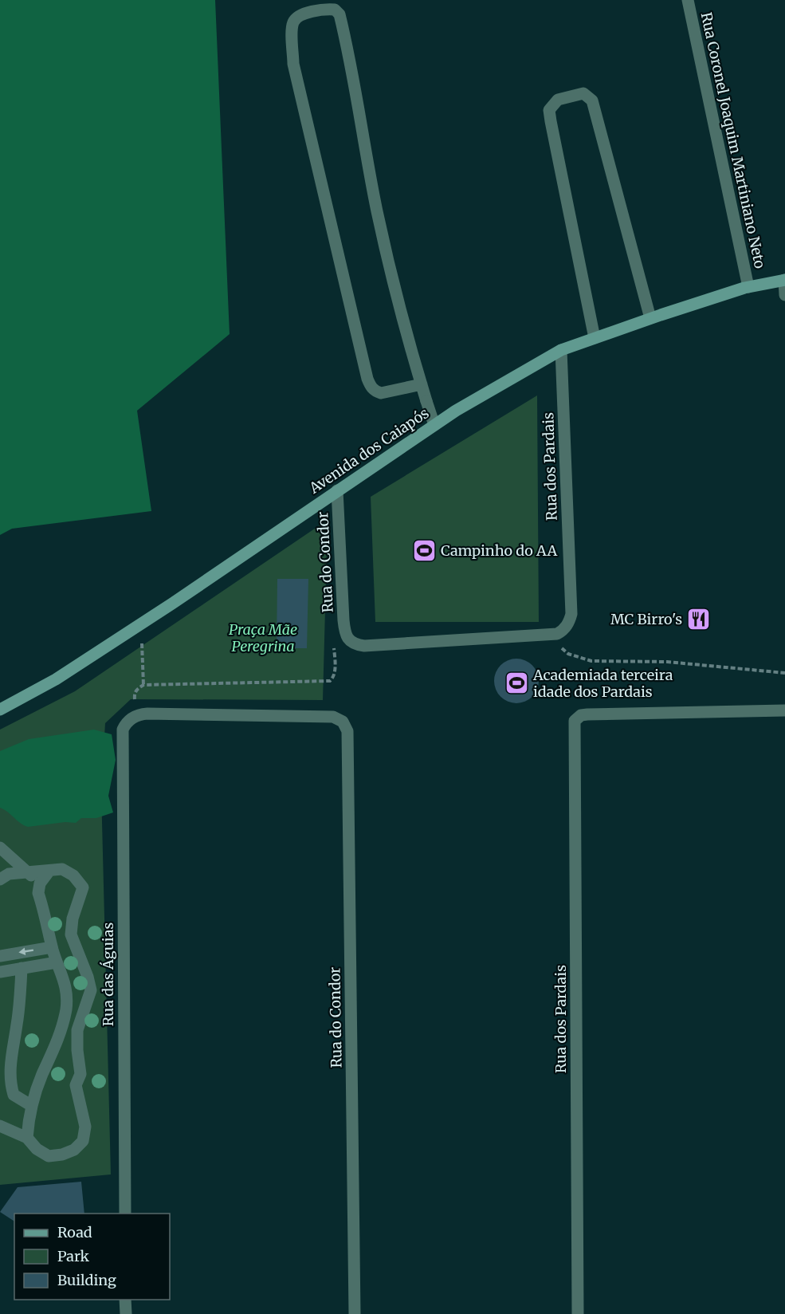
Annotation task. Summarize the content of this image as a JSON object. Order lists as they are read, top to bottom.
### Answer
{
  "streets": {
    "main road": ["Avenida dos Caiapós"],
    "street": [
      "Rua Coronel Joaquim Martiniano Neto",
      "Rua dos Pardais",
      "Rua do Condor",
      "Rua das Águias"
    ]
  },
  "crossings": [
    ["Rua Coronel Joaquim Martiniano Neto", "Avenida dos Caiapós"],
    ["Avenida dos Caiapós", "Rua dos Pardais"],
    ["Avenida dos Caiapós", "Rua do Condor"],
    ["Rua do Condor", "Rua das Águias"]
  ],
  "parks": ["Praça Mãe Peregrina"],
  "places": {
    "sports": ["Campinho do AA", "Academiada terceira idade dos Pardais"],
    "restaurant": ["MC Birro's"]
  },
  "legend": ["Road", "Park", "Building"]
}
